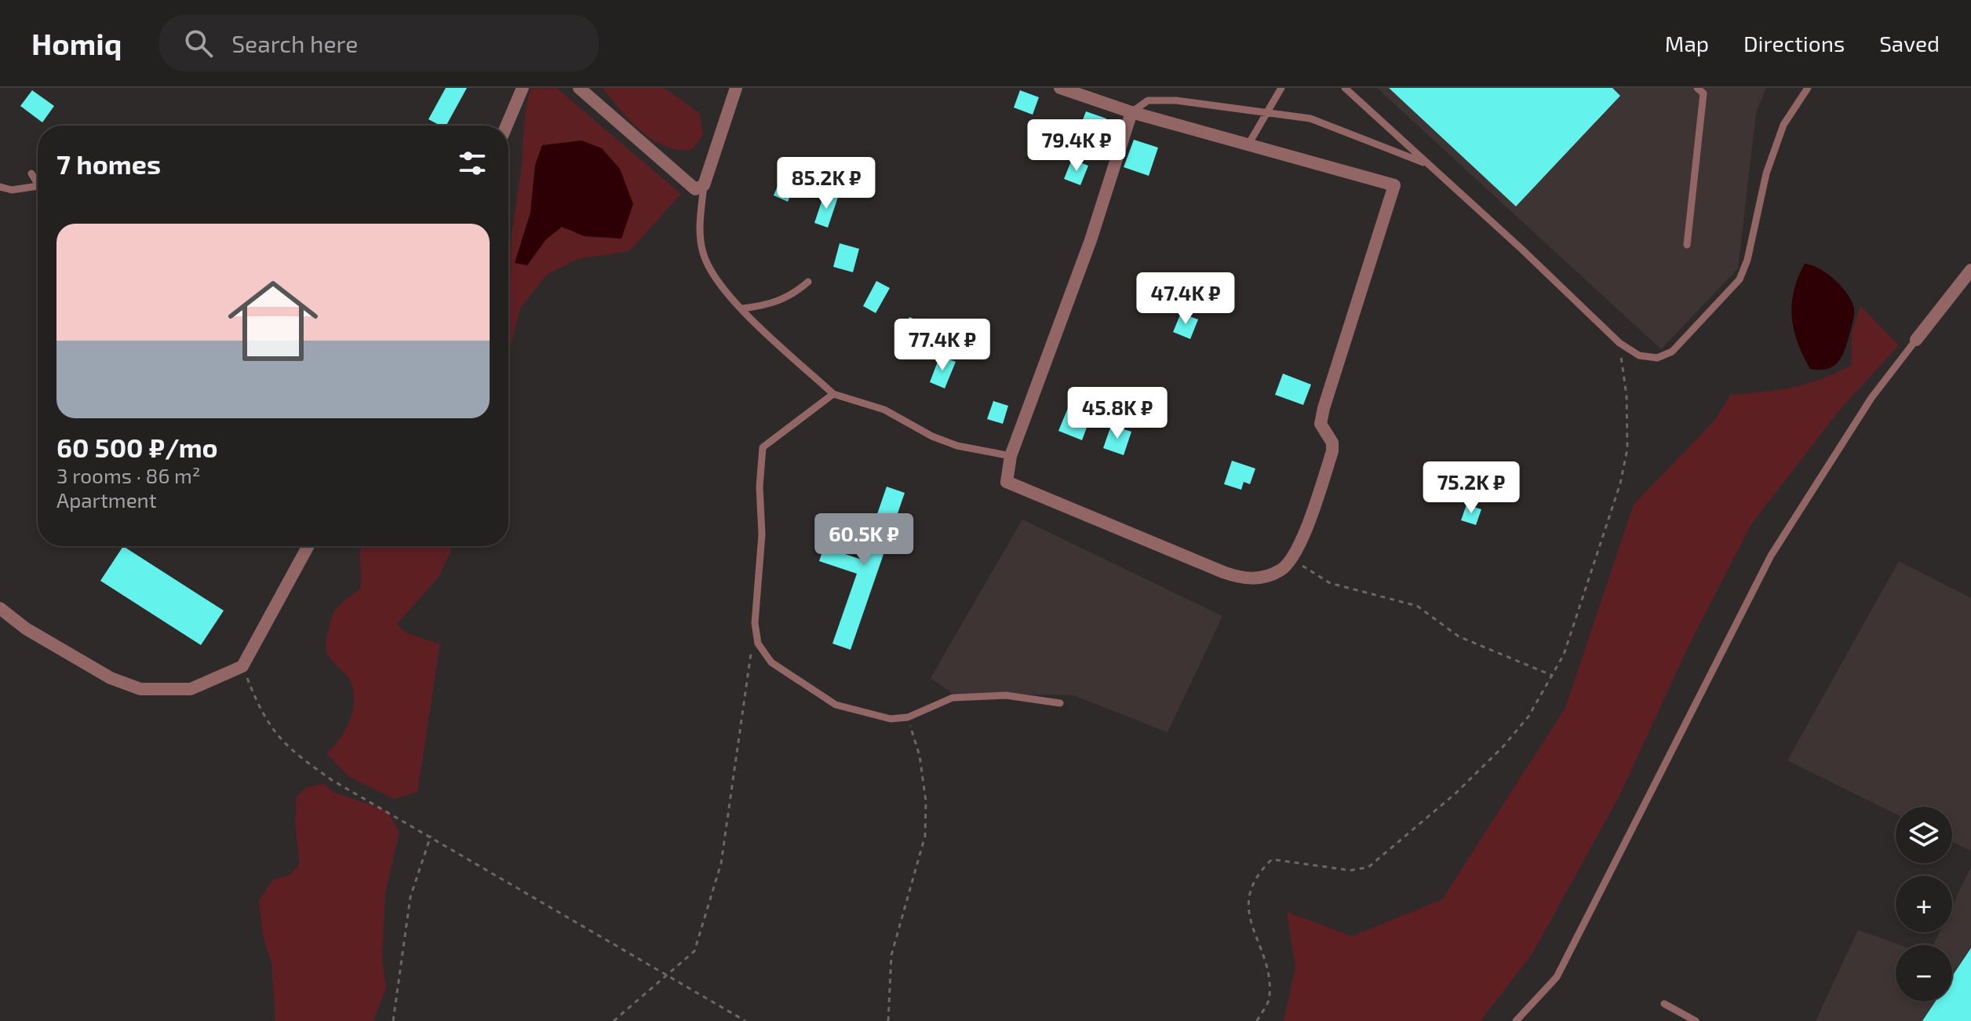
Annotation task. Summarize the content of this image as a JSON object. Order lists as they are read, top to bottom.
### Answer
{
  "page": {
    "header": "Homiq",
    "search": "Search here",
    "nav": ["Map", "Directions", "Saved"],
    "price": [
      "79.4K ₽",
      "85.2K ₽",
      "47.4K ₽",
      "77.4K ₽",
      "45.8K ₽",
      "75.2K ₽",
      "60.5K ₽"
    ],
    "heading": "7 homes",
    "list": [
      {
        "name": "60 500 ₽/mo",
        "note": "3 rooms · 86 m² · Apartment"
      }
    ],
    "map_buttons": ["+", "−"]
  }
}
